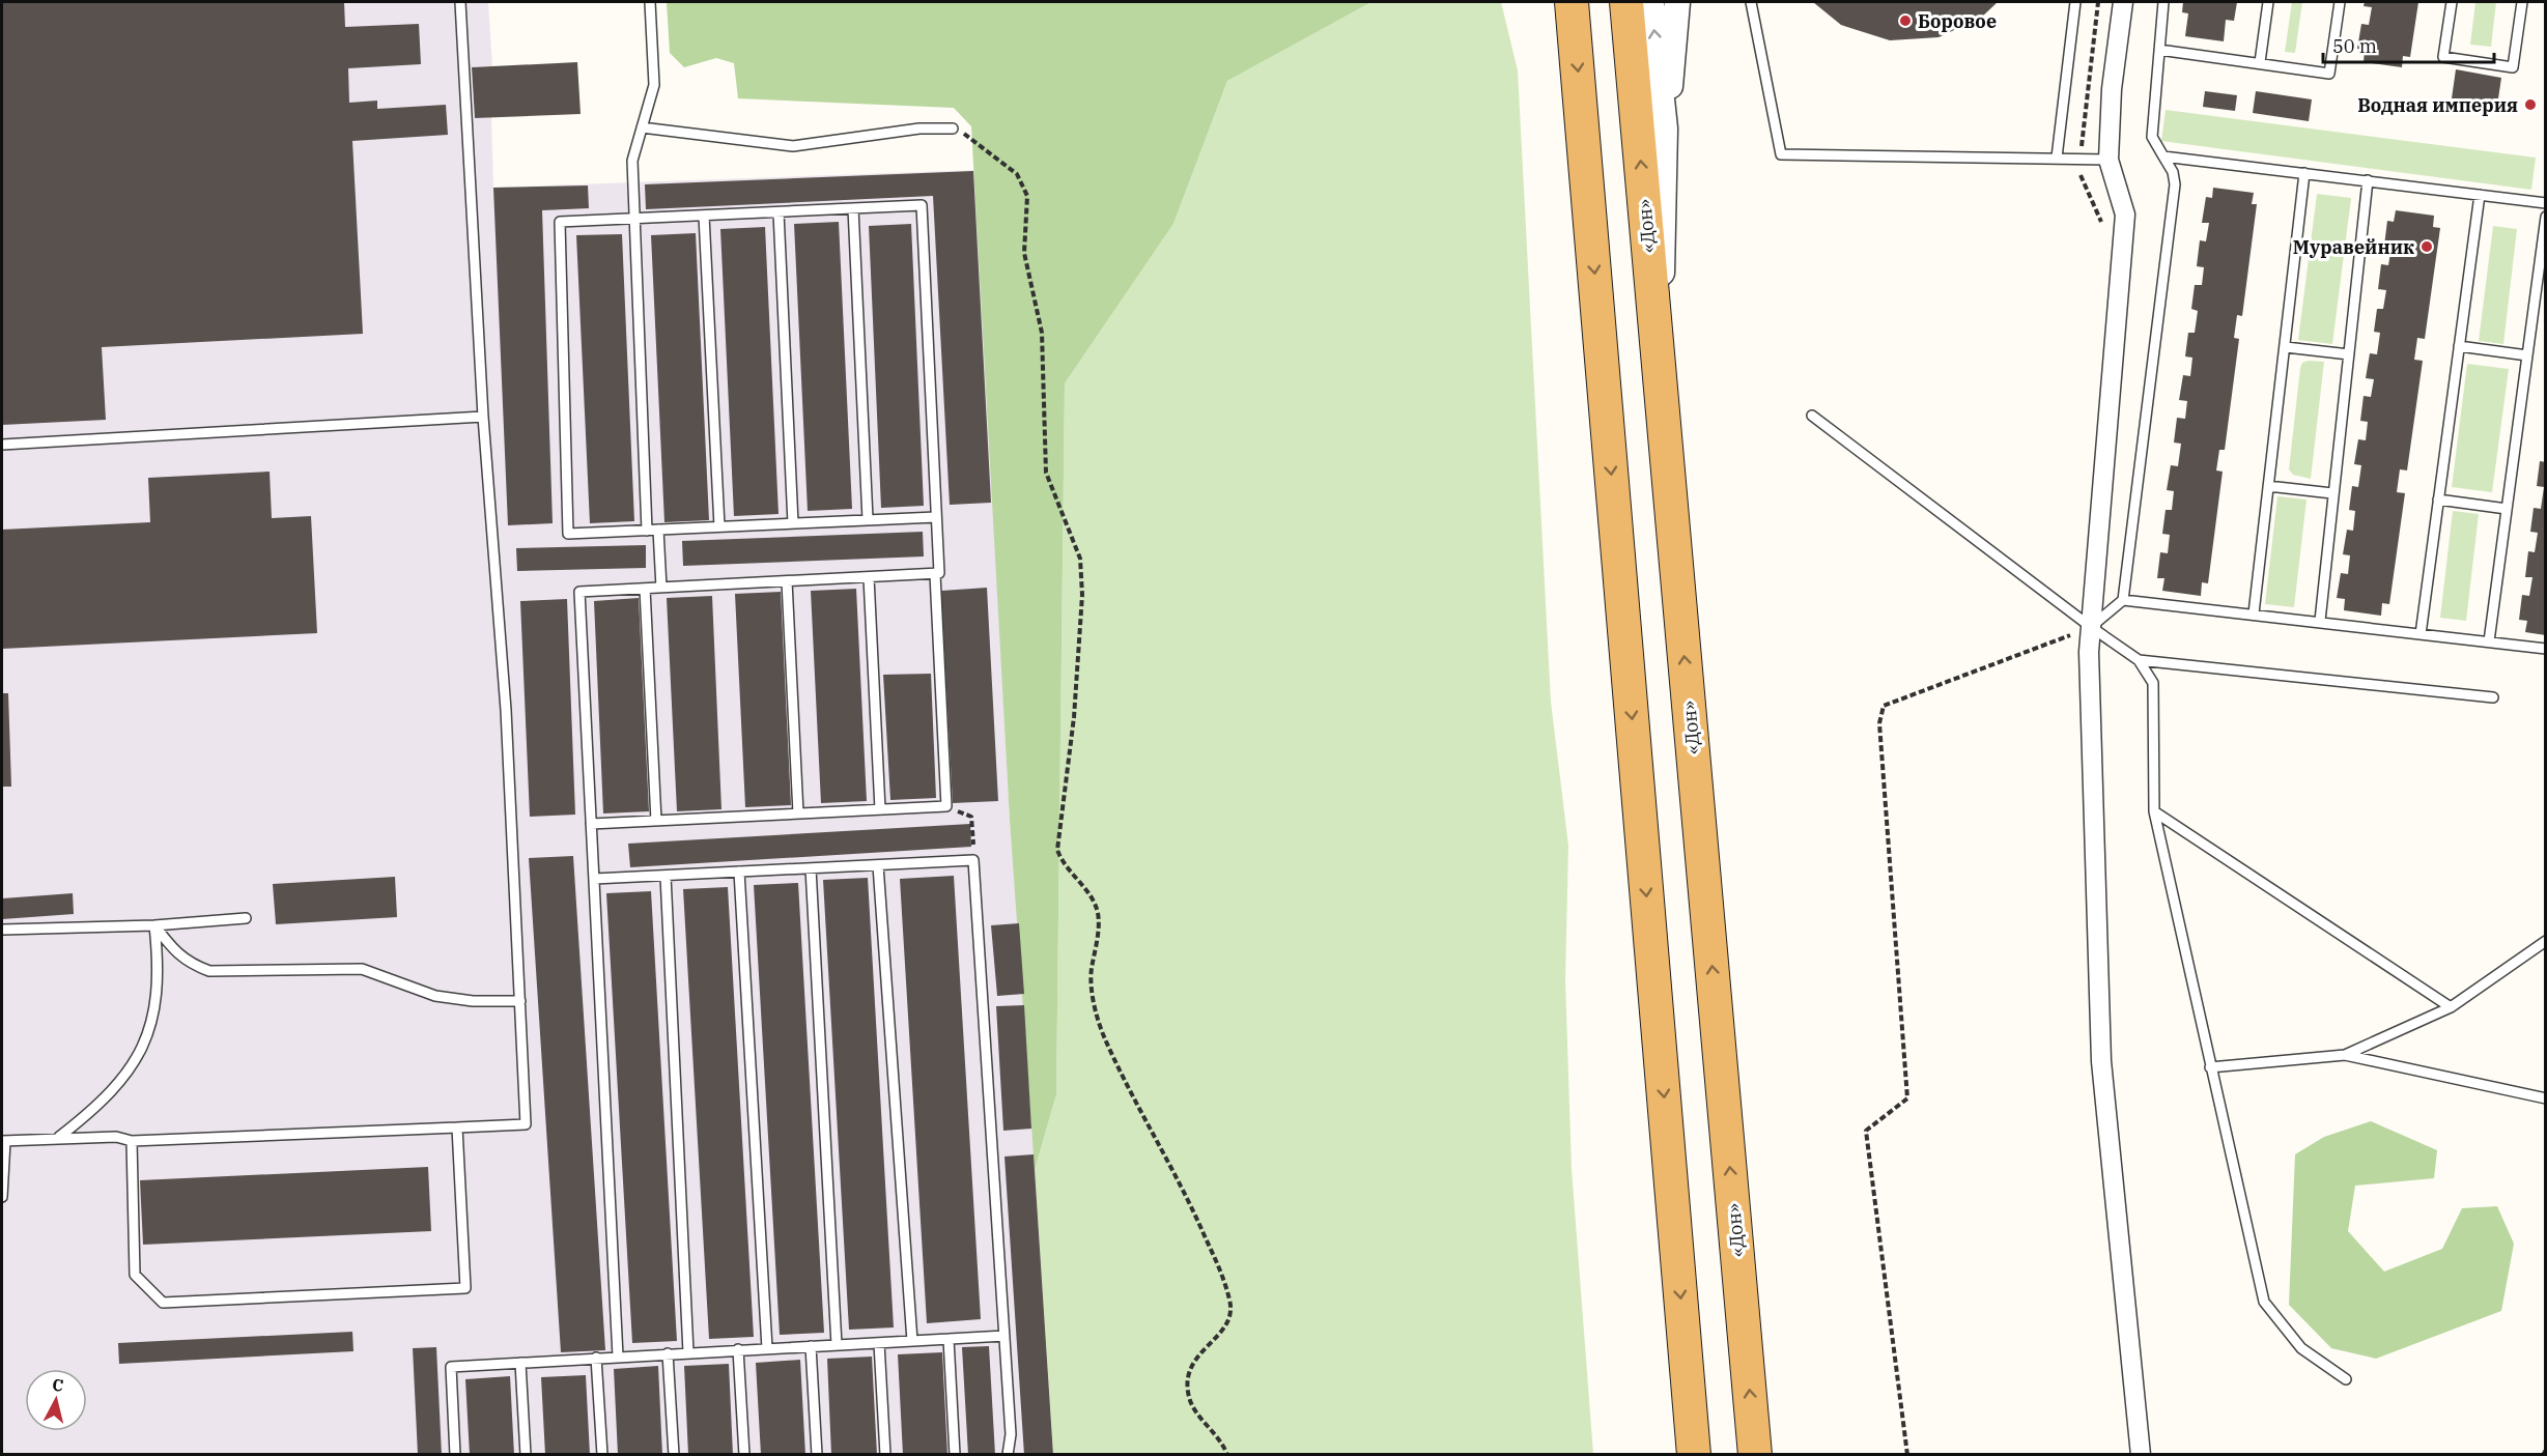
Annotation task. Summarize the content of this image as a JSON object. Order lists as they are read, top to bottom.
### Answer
{
  "streets": {
    "highway": ["«Дон»"]
  },
  "places": ["Боровое", "Водная империя", "Муравейник"],
  "scale_bar": "50 m",
  "north": "top"
}
